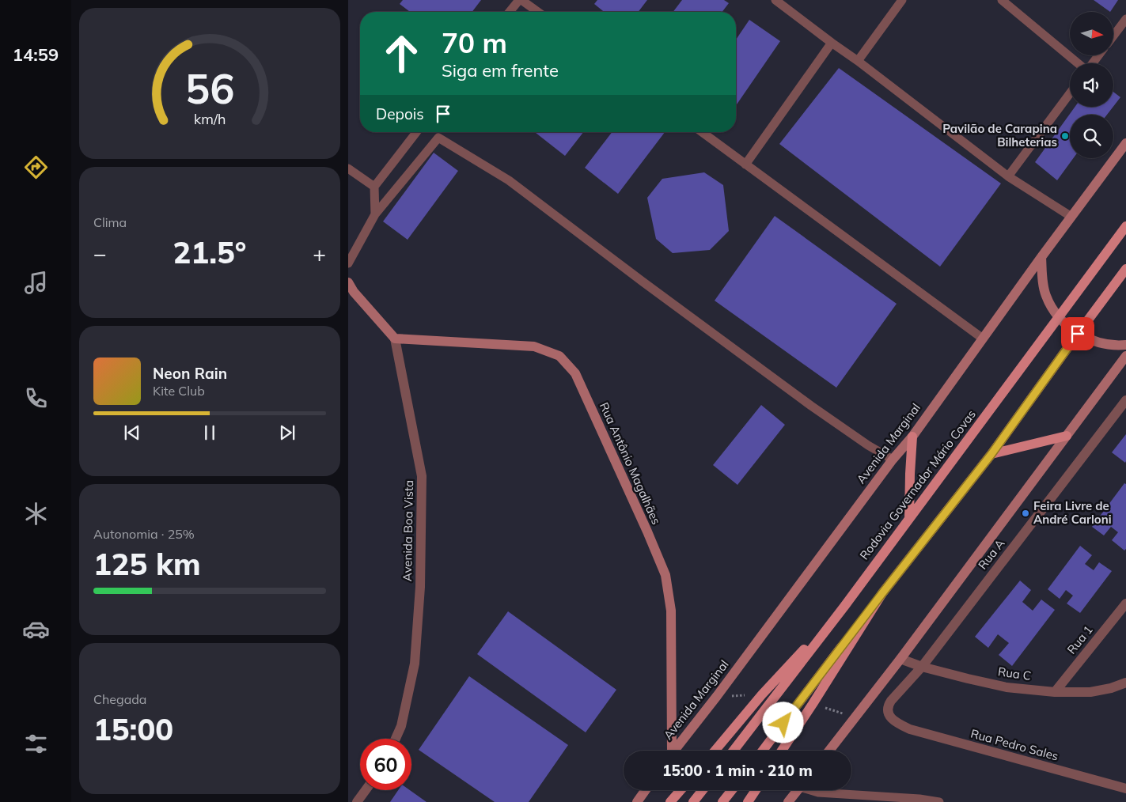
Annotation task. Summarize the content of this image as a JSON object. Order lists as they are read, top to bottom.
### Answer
{
  "streets": {
    "main road": ["Rodovia Governador Mário Covas"],
    "street": [
      "Avenida Marginal",
      "Rua Antônio Magalhães",
      "Avenida Boa Vista",
      "Rua A",
      "Rua 1",
      "Rua C",
      "Rua Pedro Sales"
    ]
  },
  "crossings": [
    ["Rua Antônio Magalhães", "Avenida Boa Vista"],
    ["Rua A", "Rua C"],
    ["Rua A", "Rua Pedro Sales"],
    ["Rua 1", "Rua C"]
  ],
  "places": ["Pavilão de Carapina Bilheterias", "Feira Livre de André Carloni"],
  "north": "right",
  "page": {
    "tabs": "14:59",
    "turn": ["70 m", "Siga em frente"],
    "then": "Depois",
    "tile": [
      "Clima",
      ["Autonomia · 25%", "125 km"],
      ["Chegada", "15:00"]
    ],
    "heat": ["−", "21.5°", "+"],
    "song": ["Neon Rain", "Kite Club"],
    "limit": "60",
    "trip": "15:00 · 1 min · 210 m",
    "gauge": ["56", "km/h"]
  }
}
